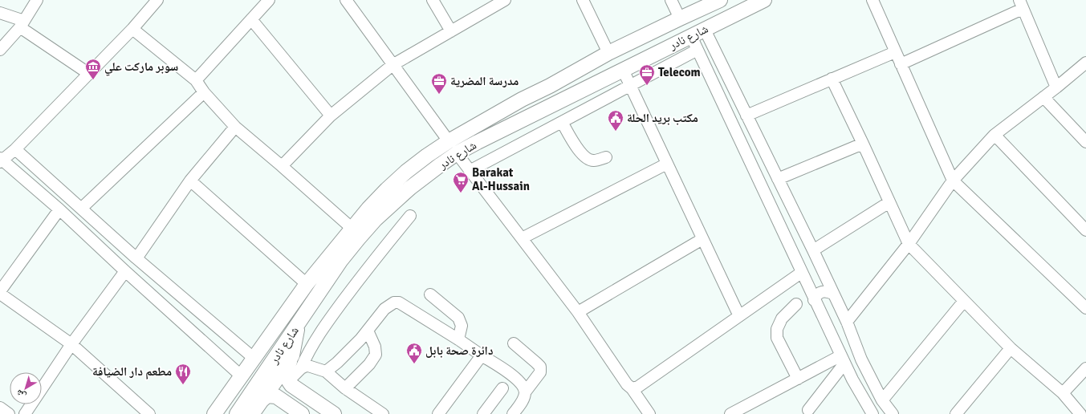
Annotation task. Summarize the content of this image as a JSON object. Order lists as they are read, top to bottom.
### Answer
{
  "streets": {
    "main road": ["شارع نادر"]
  },
  "places": {
    "museum": ["سوبر ماركت علي"],
    "office": ["Telecom", "مدرسة المضرية"],
    "public building": ["مكتب بريد الحلة", "دائرة صحة بابل"],
    "supermarket": ["Barakat Al-Hussain"],
    "restaurant": ["مطعم دار الضيافة"]
  },
  "north": "bottom left"
}
